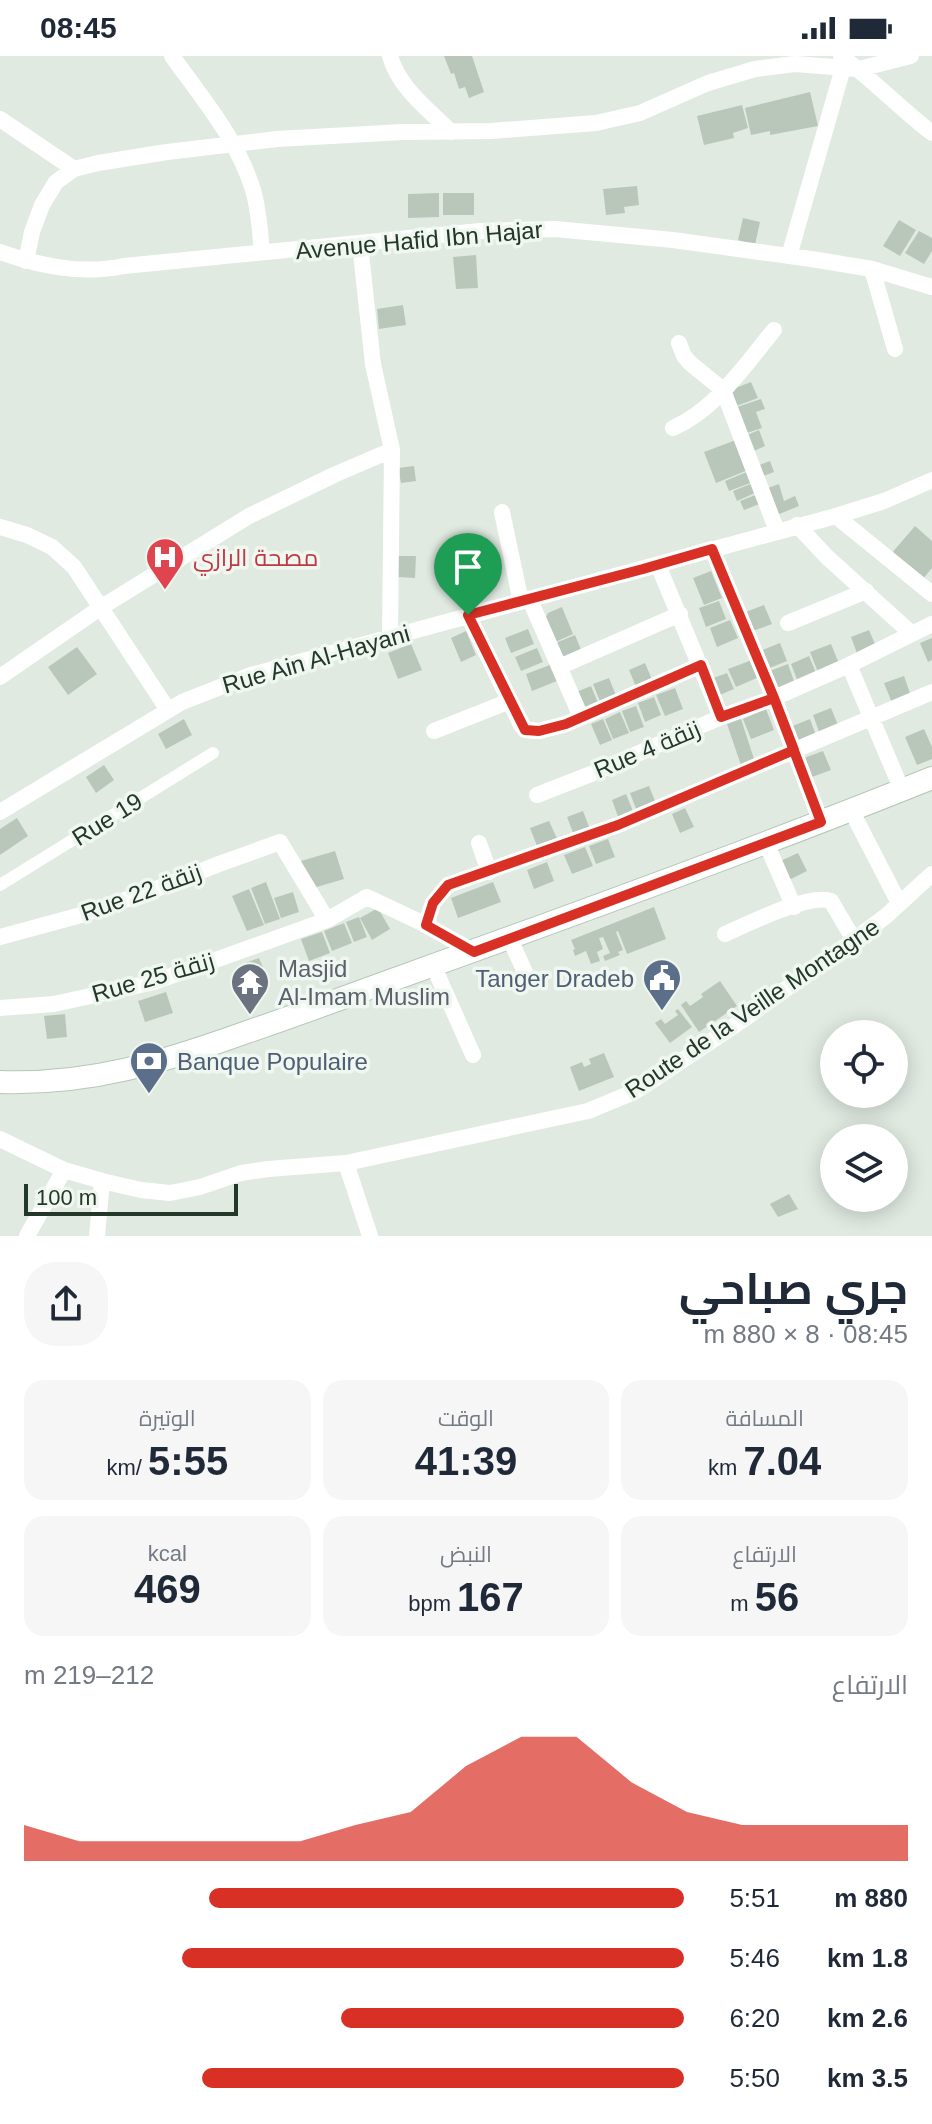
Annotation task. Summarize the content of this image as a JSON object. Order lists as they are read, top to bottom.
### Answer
{
  "streets": {
    "street": [
      "Avenue Hafid Ibn Hajar",
      "Rue Ain Al-Hayani",
      "Rue 4 زنقة",
      "Rue 19",
      "Rue 22 زنقة",
      "Rue 25 زنقة",
      "Route de la Veille Montagne"
    ]
  },
  "crossings": [
    ["Rue 22 زنقة", "Rue 25 زنقة"]
  ],
  "places": {
    "hospital": ["مصحة الرازي"],
    "public building": ["Tanger Dradeb"],
    "temple": ["Masjid Al-Imam Muslim"],
    "bank": ["Banque Populaire"]
  },
  "scale_bar": "100 m",
  "page": {
    "status": "08:45",
    "scale": "100 m",
    "heading": ["جري صباحي", "08:45 · 8 × 880 m"],
    "stats": [
      ["المسافة", "7.04 km"],
      ["الوقت", "41:39"],
      ["الوتيرة", "5:55 /km"],
      ["الارتفاع", "56 m"],
      ["النبض", "167 bpm"],
      ["kcal", "469"]
    ],
    "chart": ["الارتفاع", "212–219 m"],
    "list": [
      {
        "name": "880 m",
        "note": "5:51"
      },
      {
        "name": "1.8 km",
        "note": "5:46"
      },
      {
        "name": "2.6 km",
        "note": "6:20"
      },
      {
        "name": "3.5 km",
        "note": "5:50"
      }
    ]
  }
}
